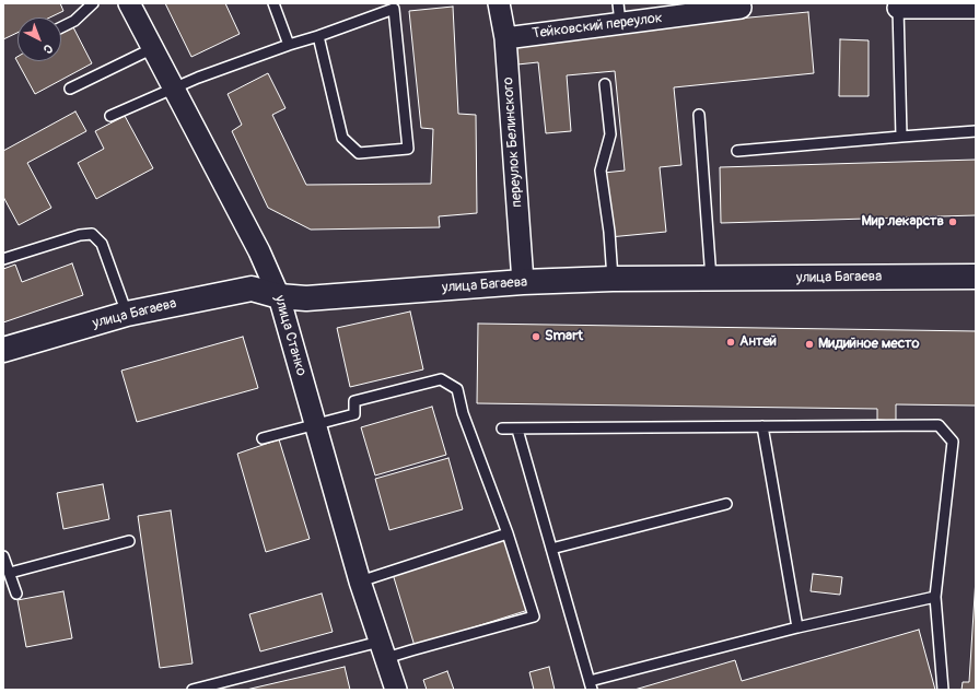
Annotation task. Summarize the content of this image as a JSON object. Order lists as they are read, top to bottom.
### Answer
{
  "streets": {
    "street": [
      "Тейковский переулок",
      "переулок Белинского",
      "улица Багаева",
      "улица Станко"
    ]
  },
  "crossings": [
    ["Тейковский переулок", "переулок Белинского"],
    ["переулок Белинского", "улица Багаева"],
    ["улица Багаева", "улица Станко"]
  ],
  "places": [
    "Мир лекарств",
    "Smart",
    "Антей",
    "Мидийное место"
  ],
  "north": "bottom right"
}
